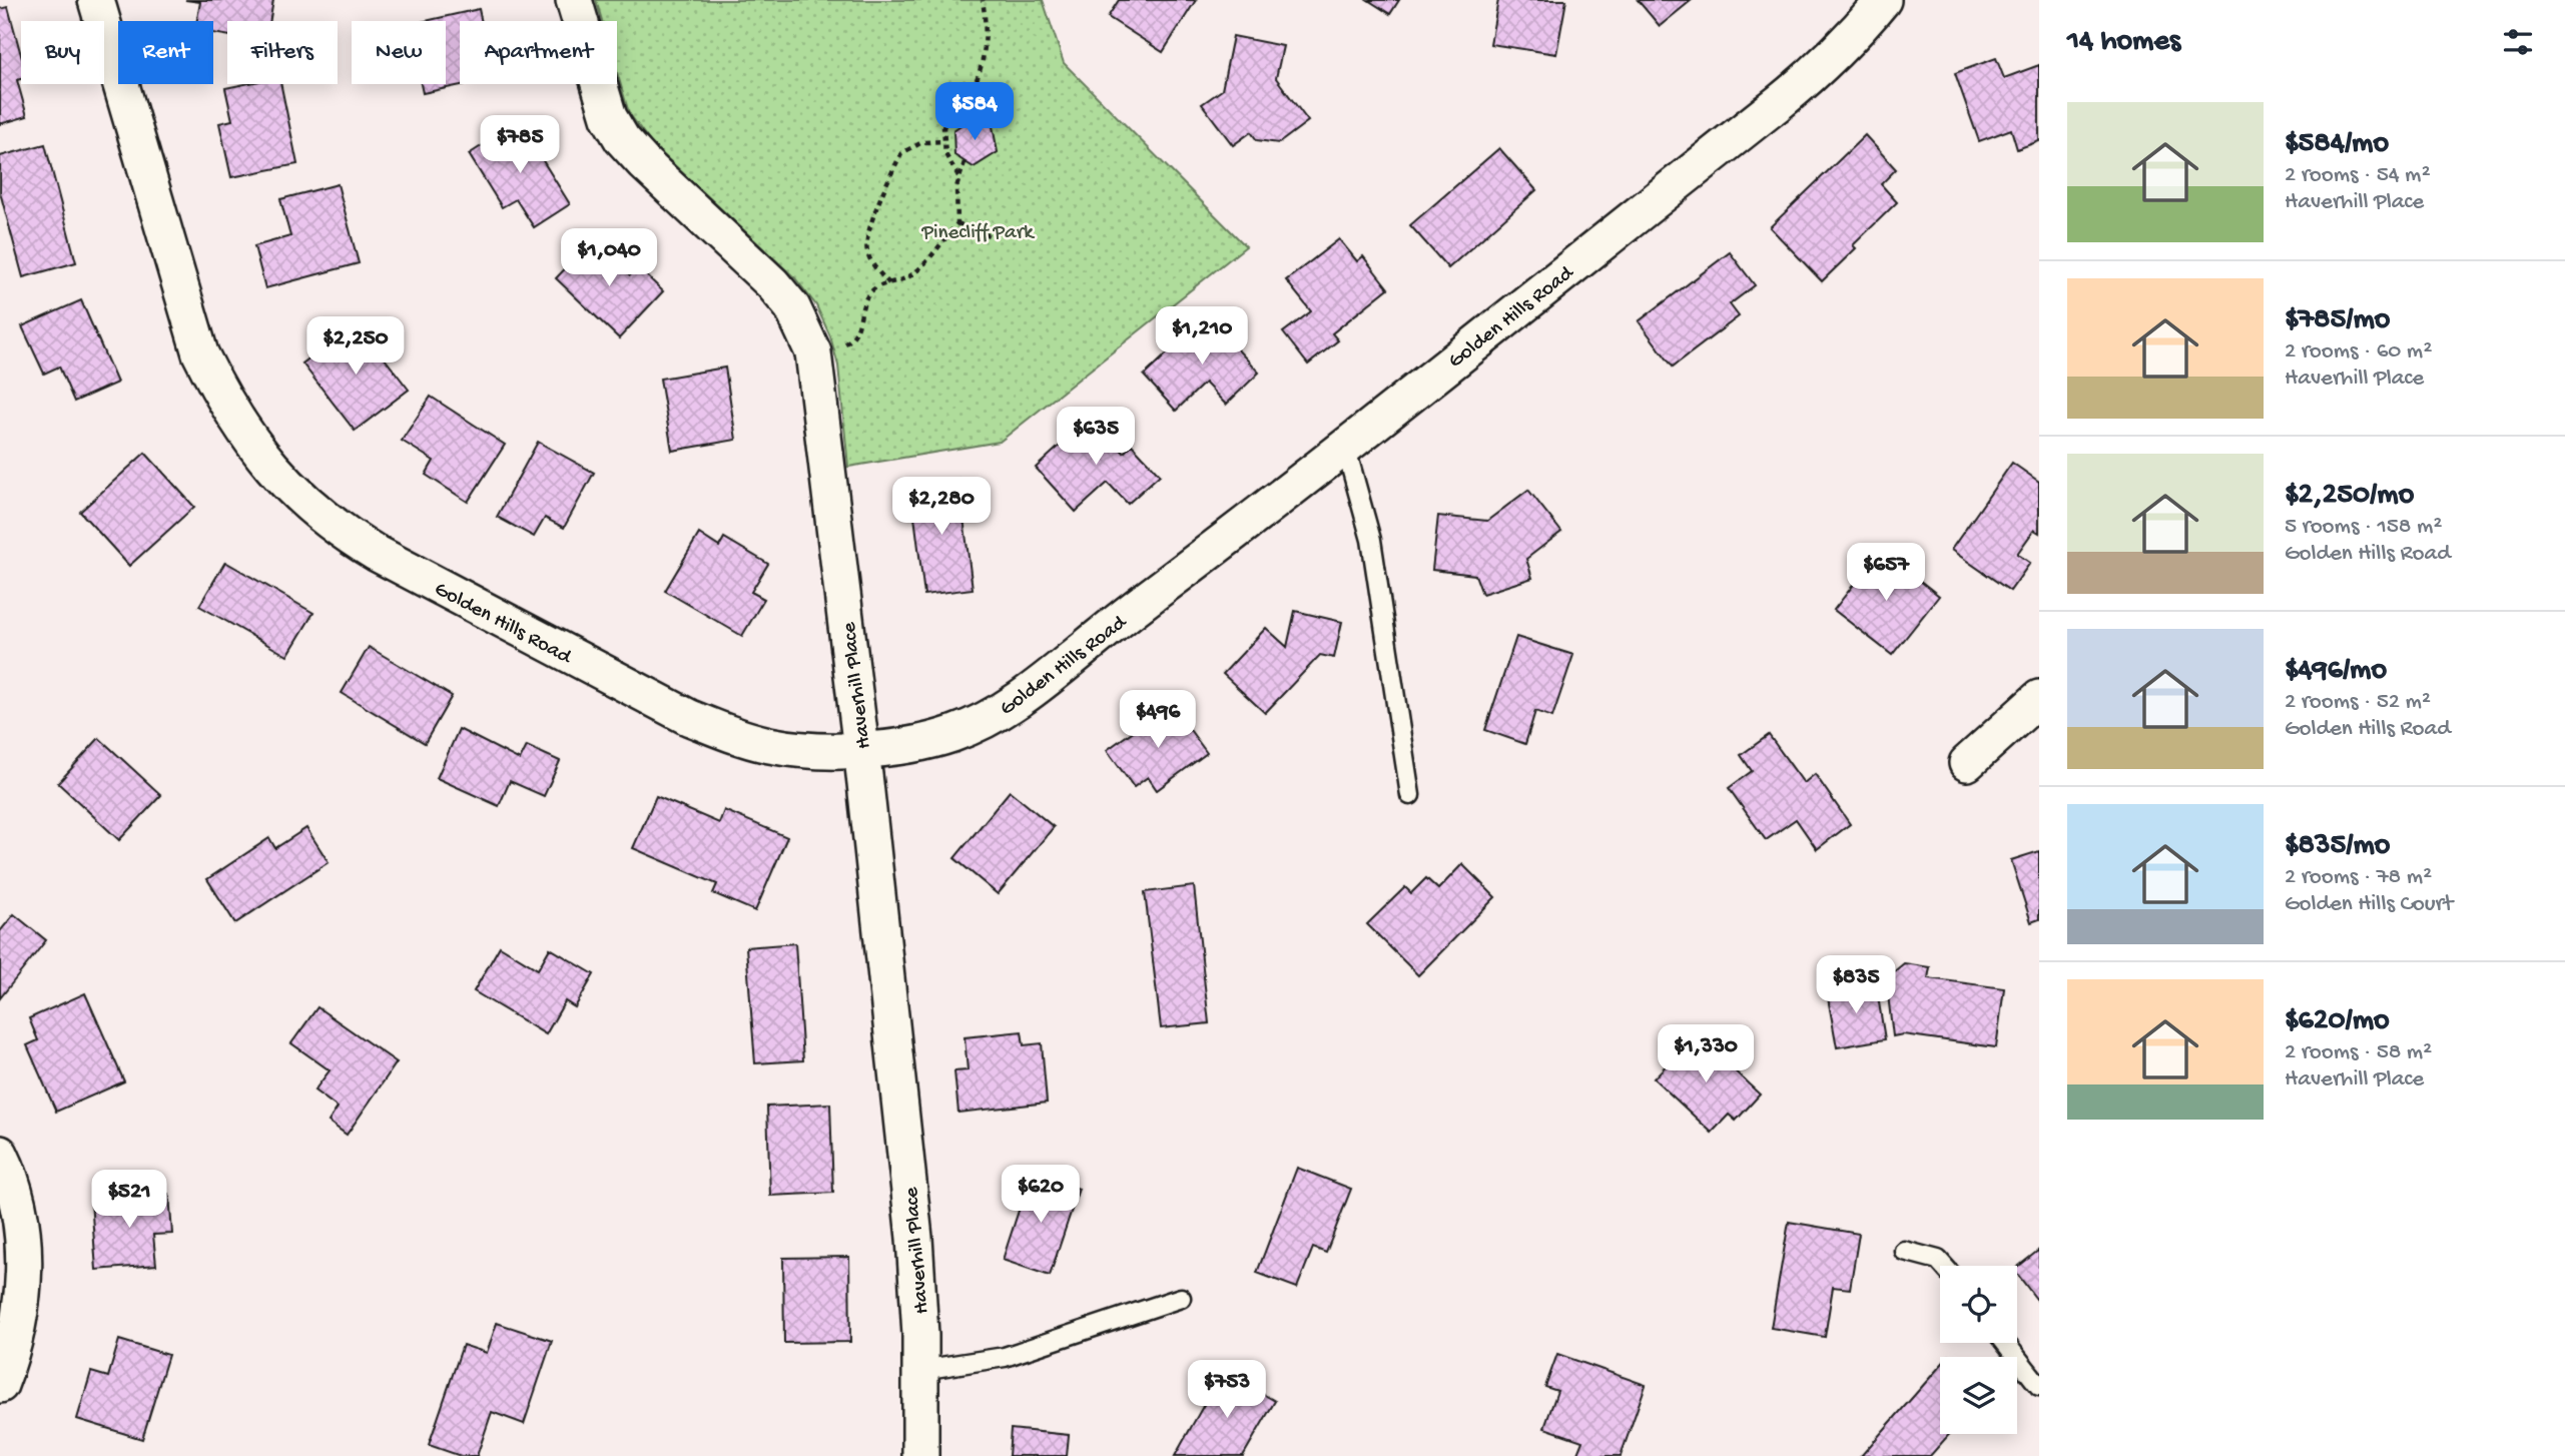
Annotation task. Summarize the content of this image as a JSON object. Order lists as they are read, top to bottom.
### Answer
{
  "streets": {
    "street": ["Golden Hills Road", "Haverhill Place"]
  },
  "crossings": [
    ["Golden Hills Road", "Haverhill Place"]
  ],
  "parks": ["Pinecliff Park"],
  "page": {
    "heading": "14 homes",
    "chip": [
      "Buy",
      "Rent",
      "Filters",
      "New",
      "Apartment"
    ],
    "price": [
      "$584",
      "$785",
      "$1,040",
      "$1,210",
      "$2,250",
      "$635",
      "$2,280",
      "$657",
      "$496",
      "$835",
      "$1,330",
      "$620",
      "$521",
      "$753"
    ],
    "list": [
      {
        "name": "$584/mo",
        "note": "2 rooms · 54 m² · Haverhill Place"
      },
      {
        "name": "$785/mo",
        "note": "2 rooms · 60 m² · Haverhill Place"
      },
      {
        "name": "$2,250/mo",
        "note": "5 rooms · 158 m² · Golden Hills Road"
      },
      {
        "name": "$496/mo",
        "note": "2 rooms · 52 m² · Golden Hills Road"
      },
      {
        "name": "$835/mo",
        "note": "2 rooms · 78 m² · Golden Hills Court"
      },
      {
        "name": "$620/mo",
        "note": "2 rooms · 58 m² · Haverhill Place"
      }
    ]
  }
}
